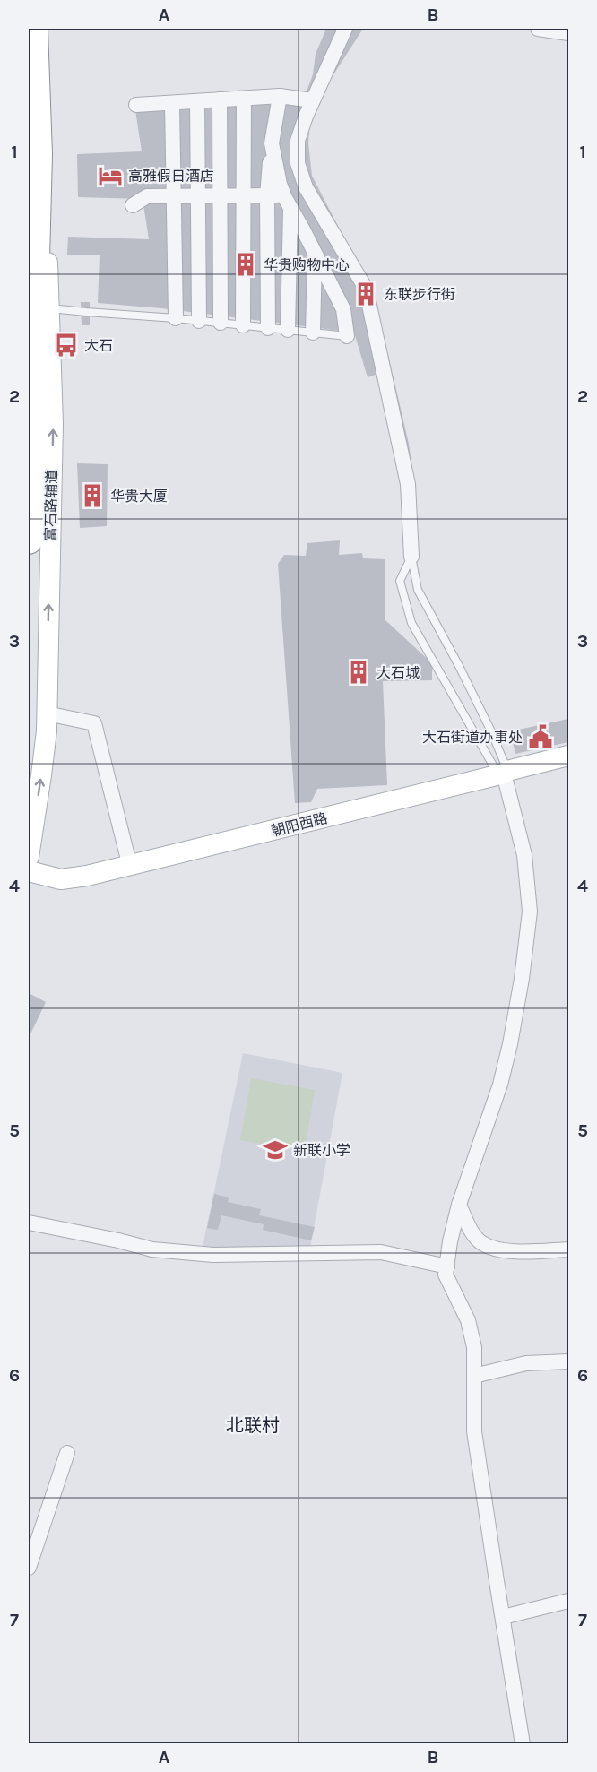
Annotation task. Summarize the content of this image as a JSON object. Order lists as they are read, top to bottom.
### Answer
{
  "streets": {
    "main road": ["富石路辅道", "朝阳西路"]
  },
  "one_way": ["富石路辅道"],
  "districts": ["北联村"],
  "places": {
    "hotel": ["高雅假日酒店"],
    "building": [
      "华贵购物中心",
      "东联步行街",
      "华贵大厦",
      "大石城"
    ],
    "bus stop": ["大石"],
    "public building": ["大石街道办事处"],
    "school or university": ["新联小学"]
  },
  "grid": {
    "columns": ["A", "B"],
    "rows": [
      "1",
      "2",
      "3",
      "4",
      "5",
      "6",
      "7"
    ]
  }
}
